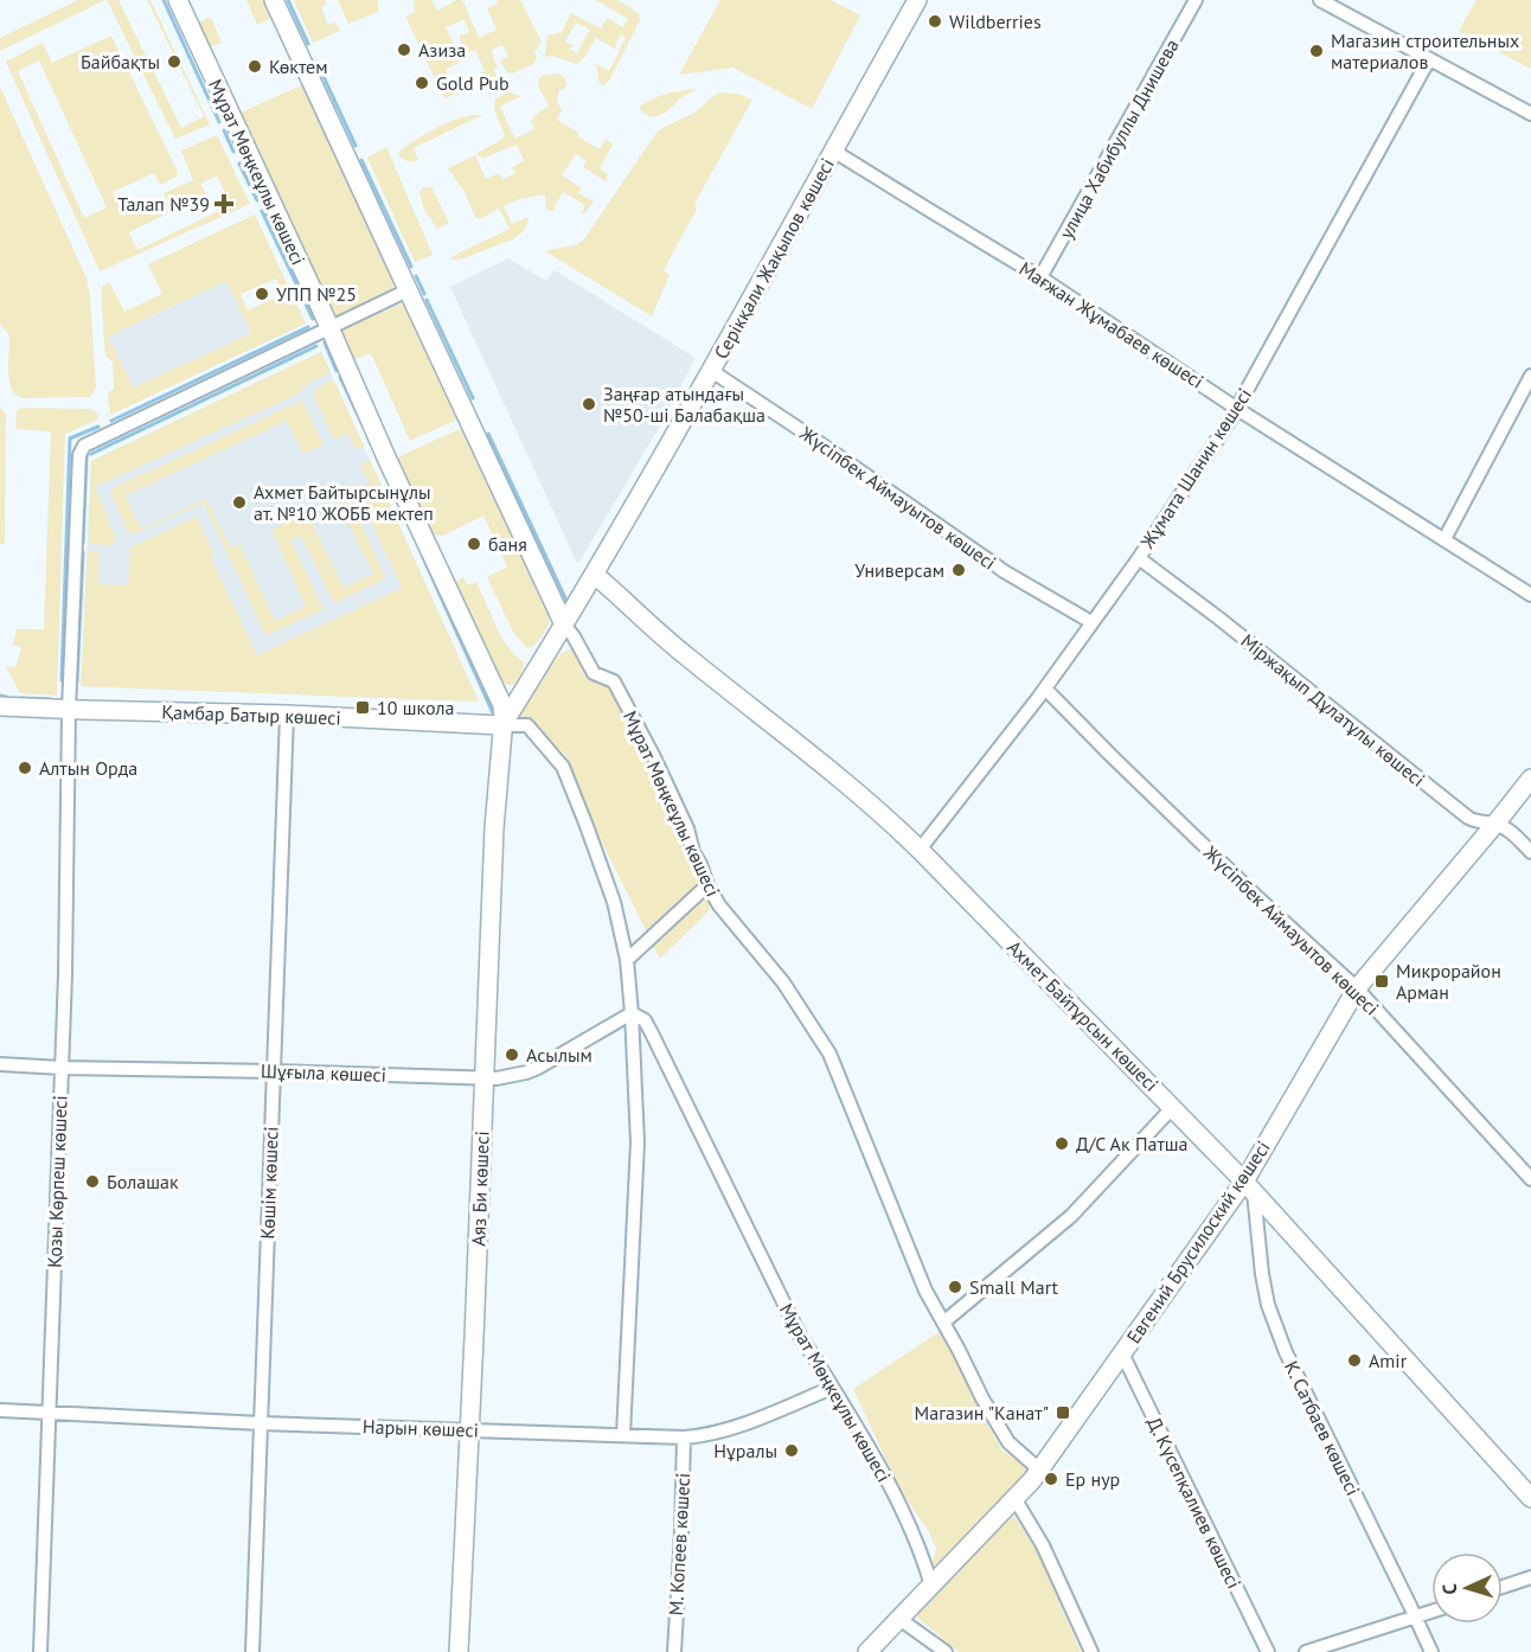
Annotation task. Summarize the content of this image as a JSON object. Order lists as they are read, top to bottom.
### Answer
{
  "streets": {
    "main road": [
      "Мұрат Мөңкеұлы көшесі",
      "Серікқали Жақыпов көшесі",
      "Қамбар Батыр көшесі",
      "Ахмет Байтұрсын көшесі",
      "Аяз Би көшесі",
      "Евгений Брусилоский көшесі"
    ],
    "street": [
      "улица Хабибуллы Днишева",
      "Мағжан Жұмабаев көшесі",
      "Жұмата Шанин көшесі",
      "Жүсіпбек Аймауытов көшесі",
      "Міржақып Дұлатұлы көшесі",
      "Шұғыла көшесі",
      "Қозы Көрпеш көшесі",
      "Көшім көшесі",
      "Нарын көшесі",
      "К. Сатбаев көшесі",
      "Д. Күсепқалиев көшесі",
      "М. Копеев көшесі"
    ]
  },
  "crossings": [
    ["улица Хабибуллы Днишева", "Мағжан Жұмабаев көшесі"],
    ["Мұрат Мөңкеұлы көшесі", "Серікқали Жақыпов көшесі"],
    ["Мұрат Мөңкеұлы көшесі", "Қамбар Батыр көшесі"],
    ["Мұрат Мөңкеұлы көшесі", "Шұғыла көшесі"],
    ["Мұрат Мөңкеұлы көшесі", "Қозы Көрпеш көшесі"],
    ["Мұрат Мөңкеұлы көшесі", "Аяз Би көшесі"],
    ["Мұрат Мөңкеұлы көшесі", "Евгений Брусилоский көшесі"],
    ["Мұрат Мөңкеұлы көшесі", "Нарын көшесі"],
    ["Серікқали Жақыпов көшесі", "Мағжан Жұмабаев көшесі"],
    ["Серікқали Жақыпов көшесі", "Жүсіпбек Аймауытов көшесі"],
    ["Серікқали Жақыпов көшесі", "Қамбар Батыр көшесі"],
    ["Серікқали Жақыпов көшесі", "Ахмет Байтұрсын көшесі"],
    ["Серікқали Жақыпов көшесі", "Аяз Би көшесі"],
    ["Мағжан Жұмабаев көшесі", "Жұмата Шанин көшесі"],
    ["Жұмата Шанин көшесі", "Жүсіпбек Аймауытов көшесі"],
    ["Жұмата Шанин көшесі", "Міржақып Дұлатұлы көшесі"],
    ["Жұмата Шанин көшесі", "Ахмет Байтұрсын көшесі"],
    ["Жүсіпбек Аймауытов көшесі", "Евгений Брусилоский көшесі"],
    ["Міржақып Дұлатұлы көшесі", "Евгений Брусилоский көшесі"],
    ["Қамбар Батыр көшесі", "Қозы Көрпеш көшесі"],
    ["Қамбар Батыр көшесі", "Көшім көшесі"],
    ["Қамбар Батыр көшесі", "Аяз Би көшесі"],
    ["Ахмет Байтұрсын көшесі", "Евгений Брусилоский көшесі"],
    ["Ахмет Байтұрсын көшесі", "К. Сатбаев көшесі"],
    ["Шұғыла көшесі", "Қозы Көрпеш көшесі"],
    ["Шұғыла көшесі", "Көшім көшесі"],
    ["Шұғыла көшесі", "Аяз Би көшесі"],
    ["Қозы Көрпеш көшесі", "Нарын көшесі"],
    ["Көшім көшесі", "Нарын көшесі"],
    ["Аяз Би көшесі", "Нарын көшесі"],
    ["Евгений Брусилоский көшесі", "К. Сатбаев көшесі"],
    ["Евгений Брусилоский көшесі", "Д. Күсепқалиев көшесі"],
    ["Нарын көшесі", "М. Копеев көшесі"]
  ],
  "places": {
    "other": [
      "Wildberries",
      "Азиза",
      "Магазин строительных материалов",
      "Байбақты",
      "Көктем",
      "Gold Pub",
      "УПП №25",
      "Заңғар атындағы №50-ші Балабақша",
      "Ахмет Байтырсынұлы ат. №10 ЖОББ мектеп",
      "баня",
      "Универсам",
      "Алтын Орда",
      "Асылым",
      "Д/С Ак Патша",
      "Болашак",
      "Small Mart",
      "Amir",
      "Нұралы",
      "Ер нур"
    ],
    "health": ["Талап №39"],
    "transit": ["10 школа", "Микрорайон Арман", "Магазин \"Канат\""]
  },
  "north": "left"
}
